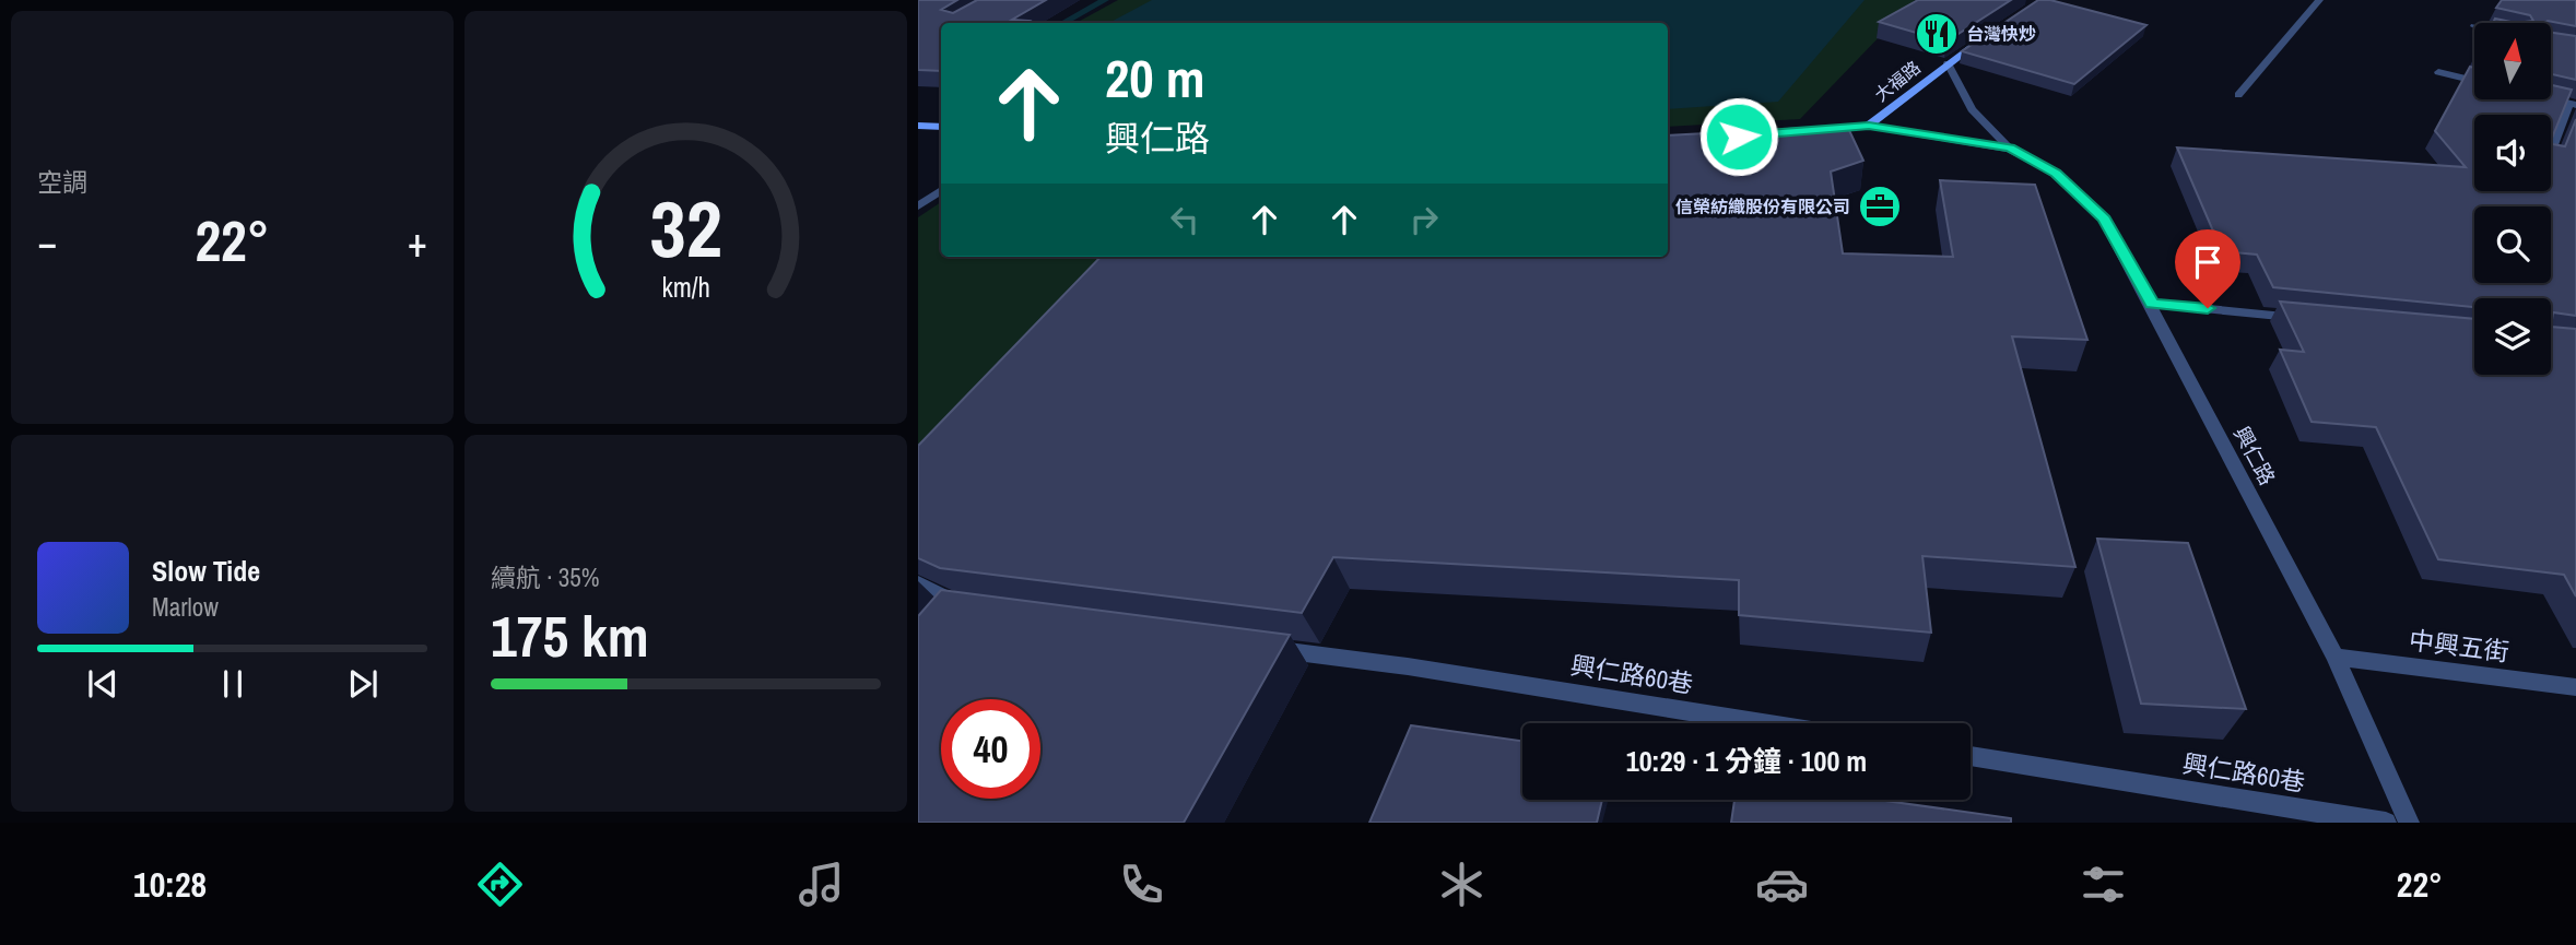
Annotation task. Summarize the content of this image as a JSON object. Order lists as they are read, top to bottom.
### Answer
{
  "streets": {
    "street": [
      "大福路",
      "興仁路",
      "中興五街",
      "興仁路60巷"
    ]
  },
  "crossings": [
    ["大福路", "興仁路"],
    ["興仁路", "中興五街"]
  ],
  "places": {
    "restaurant": ["台灣快炒"],
    "office": ["信榮紡織股份有限公司"]
  },
  "north": "top",
  "page": {
    "tile": [
      "空調",
      ["續航 · 35%", "175 km"]
    ],
    "turn": ["20 m", "興仁路"],
    "heat": ["−", "22°", "+"],
    "song": ["Slow Tide", "Marlow"],
    "limit": "40",
    "trip": "10:29 · 1 分鐘 · 100 m",
    "tabs": ["10:28", "22°"],
    "gauge": ["32", "km/h"]
  }
}
